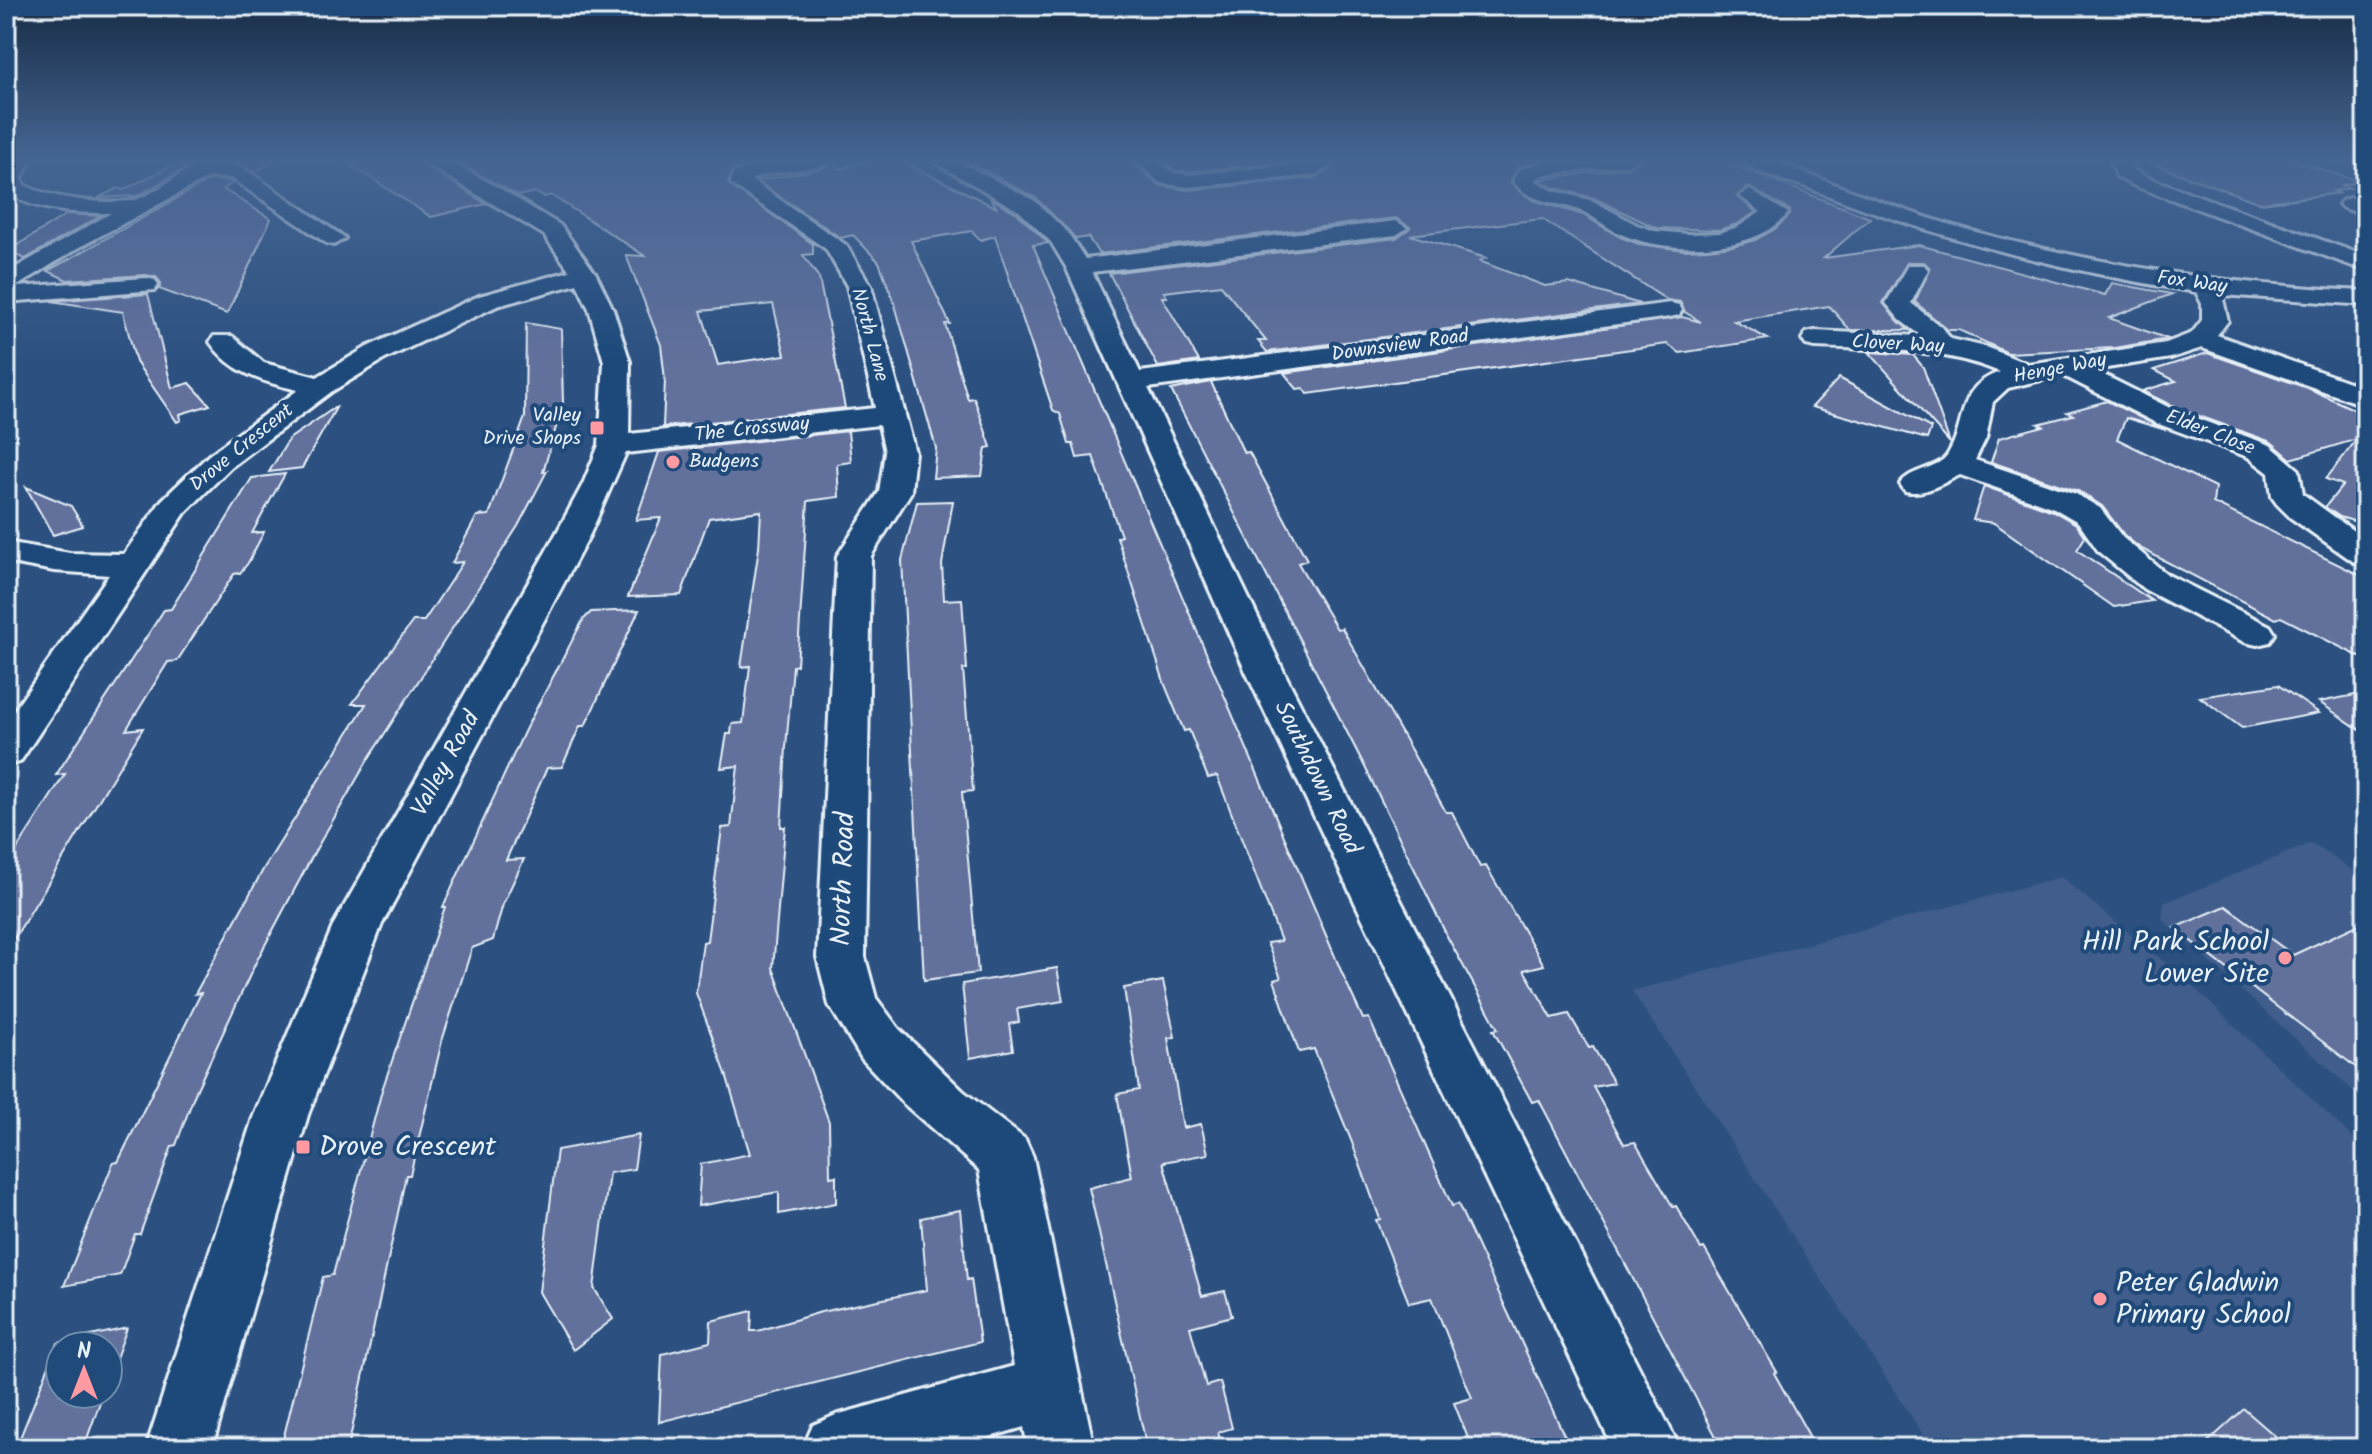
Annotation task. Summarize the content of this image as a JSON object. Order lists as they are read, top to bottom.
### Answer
{
  "streets": {
    "street": [
      "Fox Way",
      "North Lane",
      "Clover Way",
      "Downsview Road",
      "Henge Way",
      "The Crossway",
      "Elder Close",
      "Drove Crescent",
      "Valley Road",
      "Southdown Road",
      "North Road"
    ]
  },
  "crossings": [
    ["North Lane", "The Crossway"],
    ["North Lane", "North Road"],
    ["Clover Way", "Henge Way"],
    ["Downsview Road", "Southdown Road"],
    ["Henge Way", "Elder Close"],
    ["The Crossway", "Valley Road"],
    ["Drove Crescent", "Valley Road"]
  ],
  "places": {
    "transit": ["Valley Drive Shops", "Drove Crescent"],
    "other": ["Budgens", "Hill Park School Lower Site", "Peter Gladwin Primary School"]
  },
  "north": "top"
}
